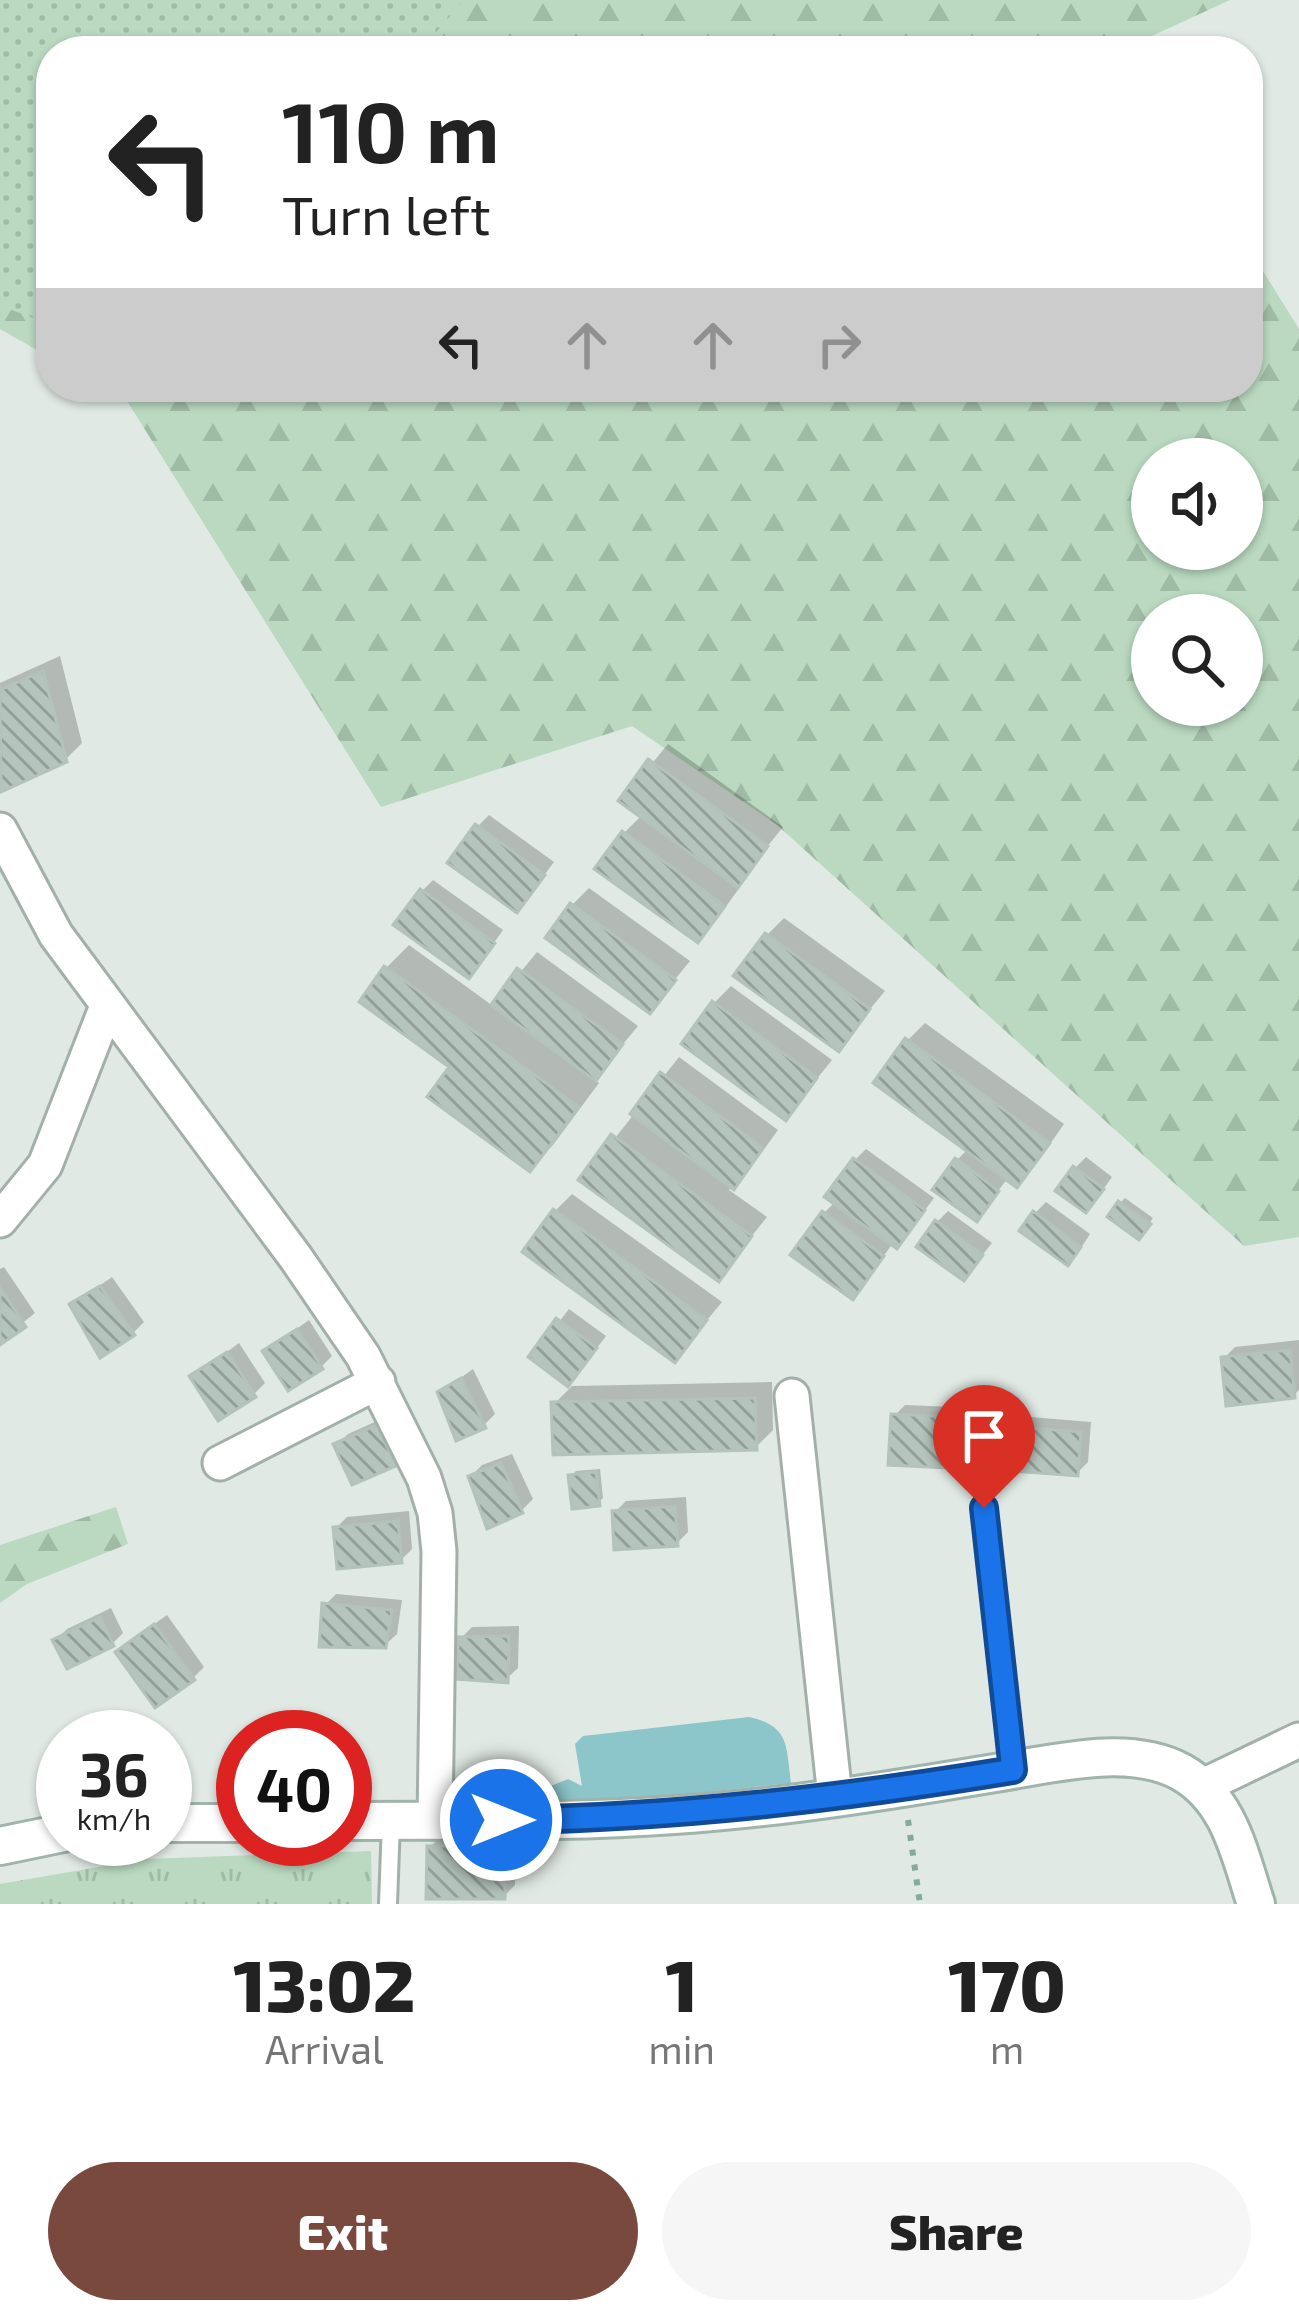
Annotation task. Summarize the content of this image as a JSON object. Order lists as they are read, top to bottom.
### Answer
{
  "page": {
    "turn": ["110 m", "Turn left"],
    "speed": "36 km/h",
    "limit": "40",
    "eta": [
      "13:02",
      "Arrival",
      "1",
      "min",
      "170",
      "m"
    ],
    "buttons": ["Exit", "Share"]
  }
}
